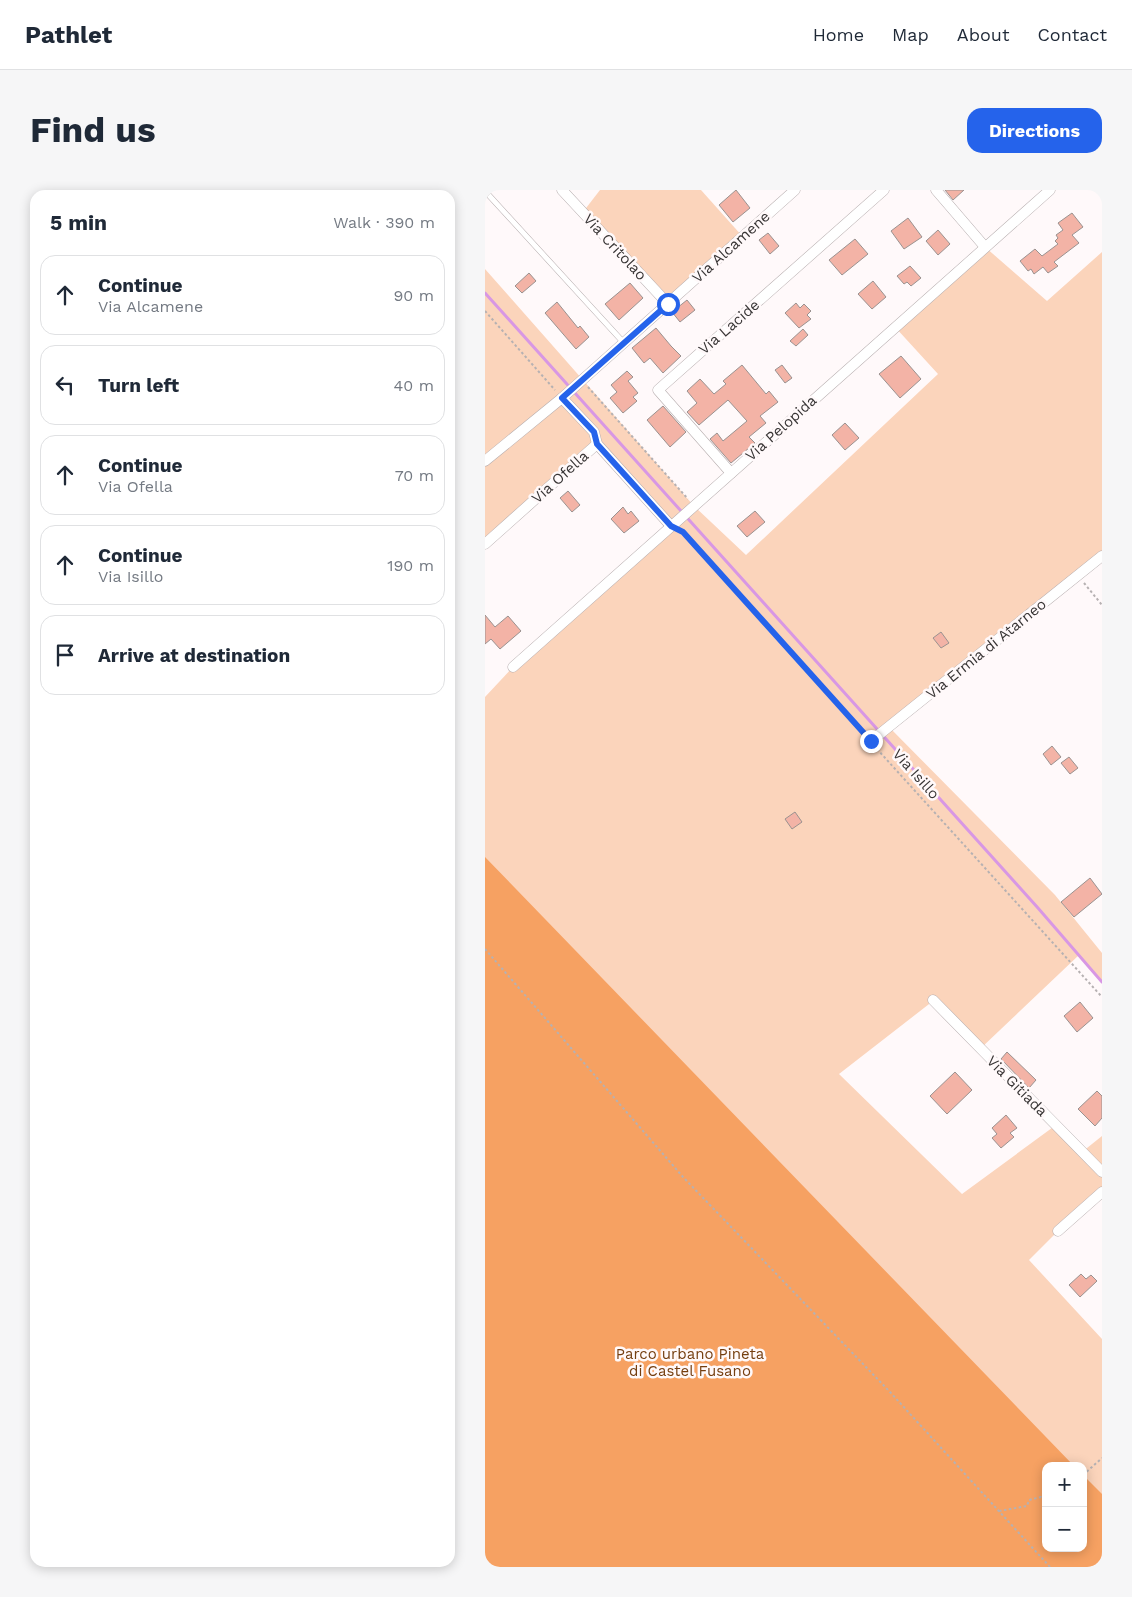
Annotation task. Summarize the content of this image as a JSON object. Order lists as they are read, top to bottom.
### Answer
{
  "streets": {
    "street": [
      "Via Critolao",
      "Via Alcamene",
      "Via Lacide",
      "Via Pelopida",
      "Via Ofella",
      "Via Ermia di Atarneo",
      "Via Gitiada"
    ],
    "path": ["Via Isillo"]
  },
  "crossings": [
    ["Via Critolao", "Via Alcamene"],
    ["Via Lacide", "Via Pelopida"],
    ["Via Pelopida", "Via Ofella"],
    ["Via Pelopida", "Via Isillo"],
    ["Via Ofella", "Via Isillo"],
    ["Via Ermia di Atarneo", "Via Isillo"]
  ],
  "parks": ["Parco urbano Pineta di Castel Fusano"],
  "page": {
    "header": "Pathlet",
    "nav": [
      "Home",
      "Map",
      "About",
      "Contact"
    ],
    "buttons": "Directions",
    "title": "Find us",
    "heading": ["5 min", "Walk · 390 m"],
    "list": [
      ["Continue", "Via Alcamene", "90 m"],
      ["Turn left", "40 m"],
      ["Continue", "Via Ofella", "70 m"],
      ["Continue", "Via Isillo", "190 m"],
      "Arrive at destination"
    ],
    "map_buttons": ["+", "−"]
  }
}
